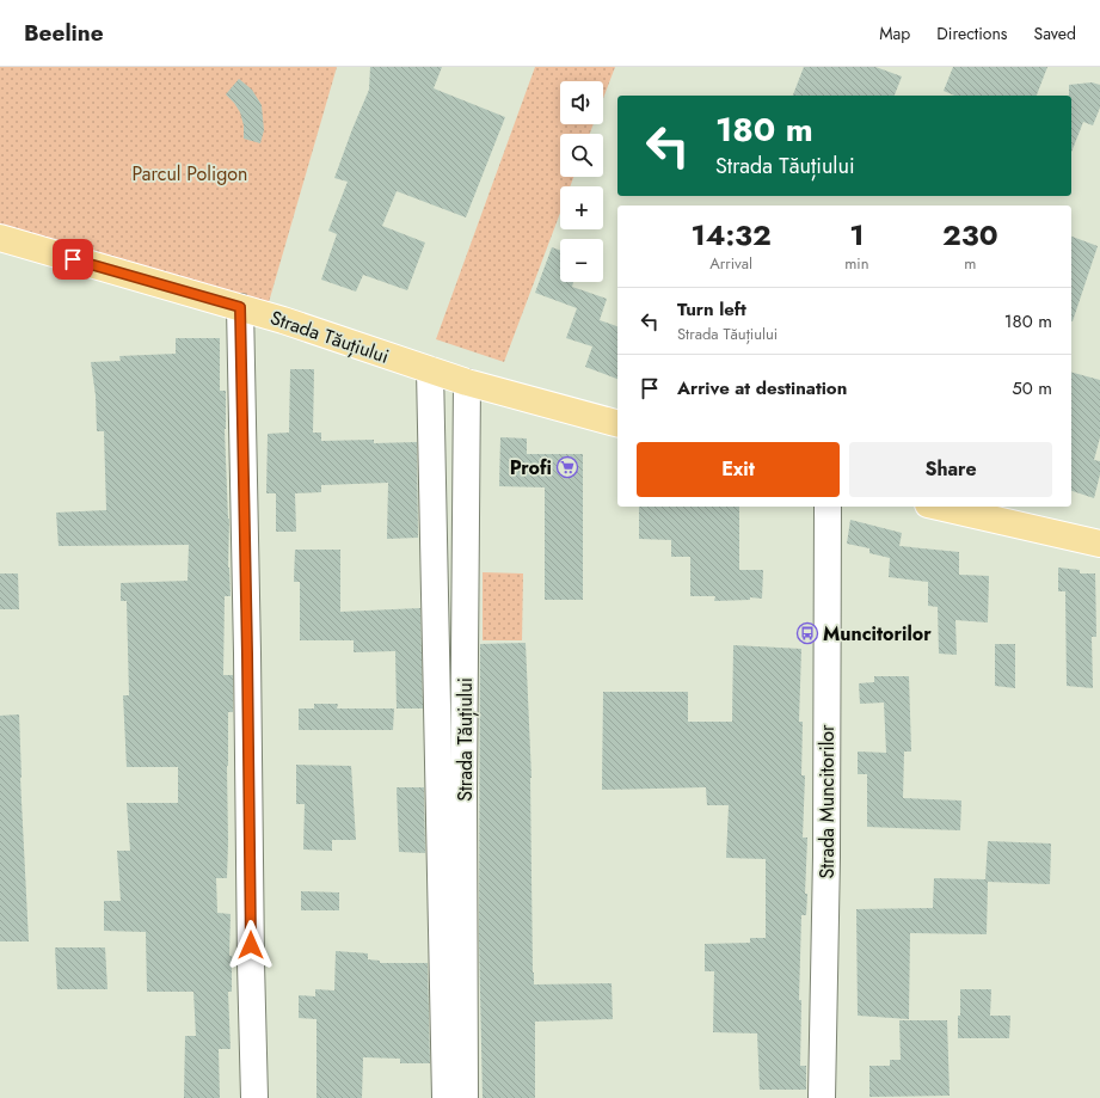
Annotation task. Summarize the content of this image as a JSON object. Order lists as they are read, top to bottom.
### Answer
{
  "streets": {
    "main road": ["Strada Tăuțiului"],
    "street": ["Strada Muncitorilor"]
  },
  "parks": ["Parcul Poligon"],
  "places": {
    "supermarket": ["Profi"],
    "bus stop": ["Muncitorilor"]
  },
  "page": {
    "header": "Beeline",
    "nav": ["Map", "Directions", "Saved"],
    "map_buttons": ["+", "−"],
    "turn": ["180 m", "Strada Tăuțiului"],
    "eta": [
      "14:32",
      "Arrival",
      "1",
      "min",
      "230",
      "m"
    ],
    "list": [
      {
        "name": "Turn left",
        "note": "Strada Tăuțiului",
        "value": "180 m"
      },
      {
        "name": "Arrive at destination",
        "value": "50 m"
      }
    ],
    "buttons": ["Exit", "Share"]
  }
}
